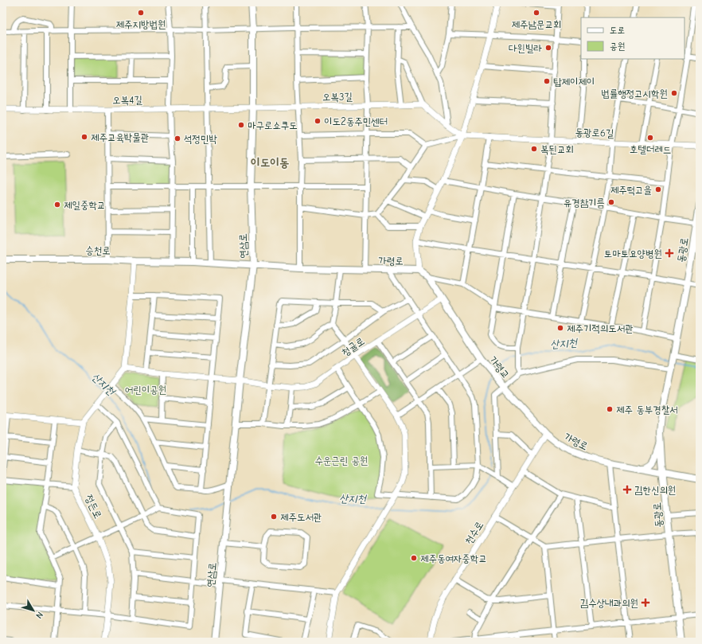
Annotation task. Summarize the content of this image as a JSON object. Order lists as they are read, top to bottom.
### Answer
{
  "streets": {
    "main road": [
      "연삼로",
      "승천로",
      "동광로",
      "가령로",
      "가령교"
    ],
    "street": [
      "오복3길",
      "오복4길",
      "동광로6길",
      "청귤로",
      "정든로",
      "천수로"
    ]
  },
  "crossings": [
    ["오복3길", "오복4길"],
    ["오복3길", "연삼로"],
    ["오복4길", "연삼로"],
    ["연삼로", "승천로"],
    ["연삼로", "가령로"],
    ["연삼로", "청귤로"],
    ["승천로", "가령로"],
    ["동광로", "가령로"],
    ["가령로", "가령교"],
    ["가령로", "천수로"]
  ],
  "districts": ["이도이동"],
  "water": ["산지천"],
  "parks": ["어린이공원", "수운근린 공원"],
  "places": {
    "other": [
      "제주지방법원",
      "제주남문교회",
      "다윈빌라",
      "탑제이제이",
      "법률행정고시학원",
      "이도2동주민센터",
      "마구로쇼쿠도",
      "제주교육박물관",
      "호텔더레드",
      "석정민박",
      "복된교회",
      "제주떡고을",
      "유경참기름",
      "제일중학교",
      "제주기적의도서관",
      "제주 동부경찰서",
      "제주도서관",
      "제주동여자중학교"
    ],
    "health": ["토마토요양병원", "김한신의원", "김수상내과의원"]
  },
  "legend": ["도로", "공원"],
  "north": "bottom right"
}
